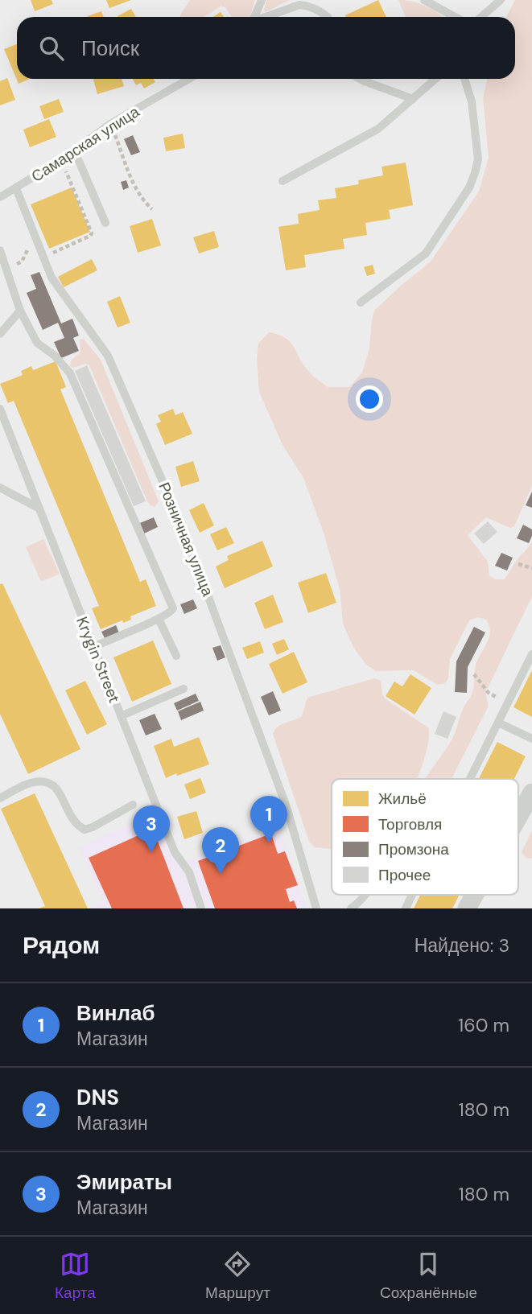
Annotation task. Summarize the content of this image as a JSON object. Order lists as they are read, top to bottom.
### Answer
{
  "streets": {
    "lane": ["Самарская улица", "Розничная улица", "Krygin Street"]
  },
  "crossings": [
    ["Самарская улица", "Розничная улица"]
  ],
  "legend": [
    "Жильё",
    "Торговля",
    "Промзона",
    "Прочее"
  ],
  "page": {
    "search": "Поиск",
    "pins": ["1", "3", "2"],
    "heading": ["Рядом", "Найдено: 3"],
    "list": [
      {
        "mark": "1",
        "name": "Винлаб",
        "note": "Магазин",
        "value": "160 m"
      },
      {
        "mark": "2",
        "name": "DNS",
        "note": "Магазин",
        "value": "180 m"
      },
      {
        "mark": "3",
        "name": "Эмираты",
        "note": "Магазин",
        "value": "180 m"
      }
    ],
    "nav": ["Карта", "Маршрут", "Сохранённые"]
  }
}
